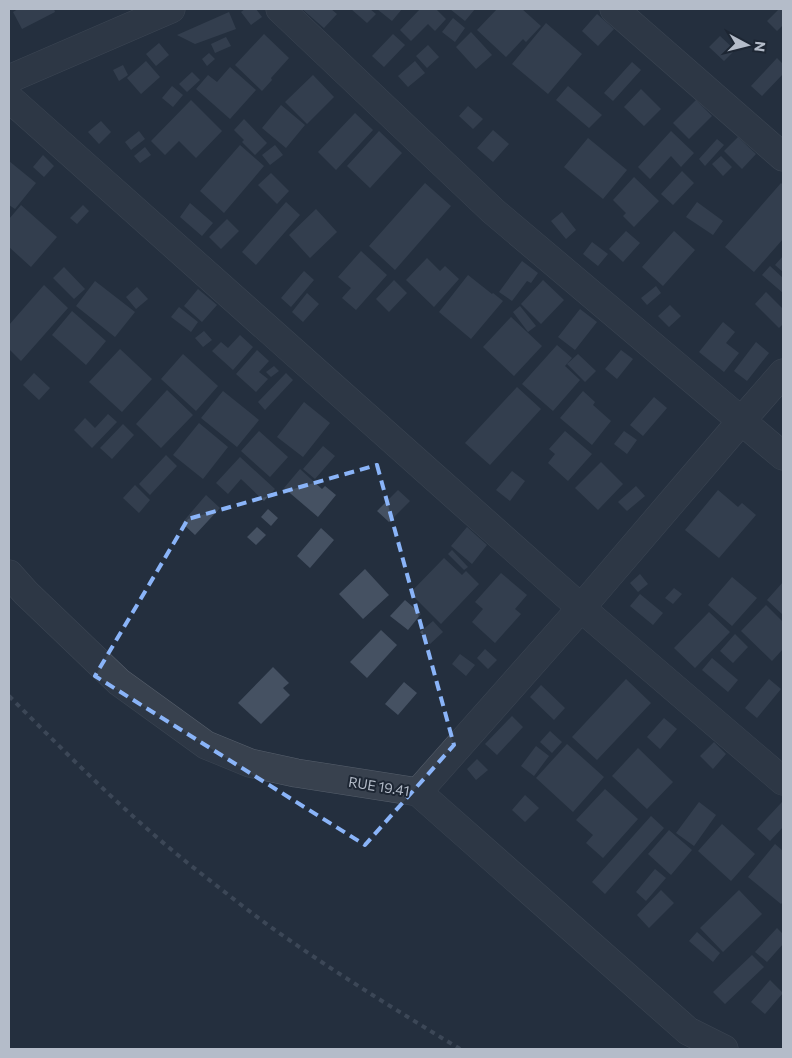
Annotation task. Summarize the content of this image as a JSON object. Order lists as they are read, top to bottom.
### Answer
{
  "streets": {
    "street": ["RUE 19.41"]
  },
  "north": "right"
}
